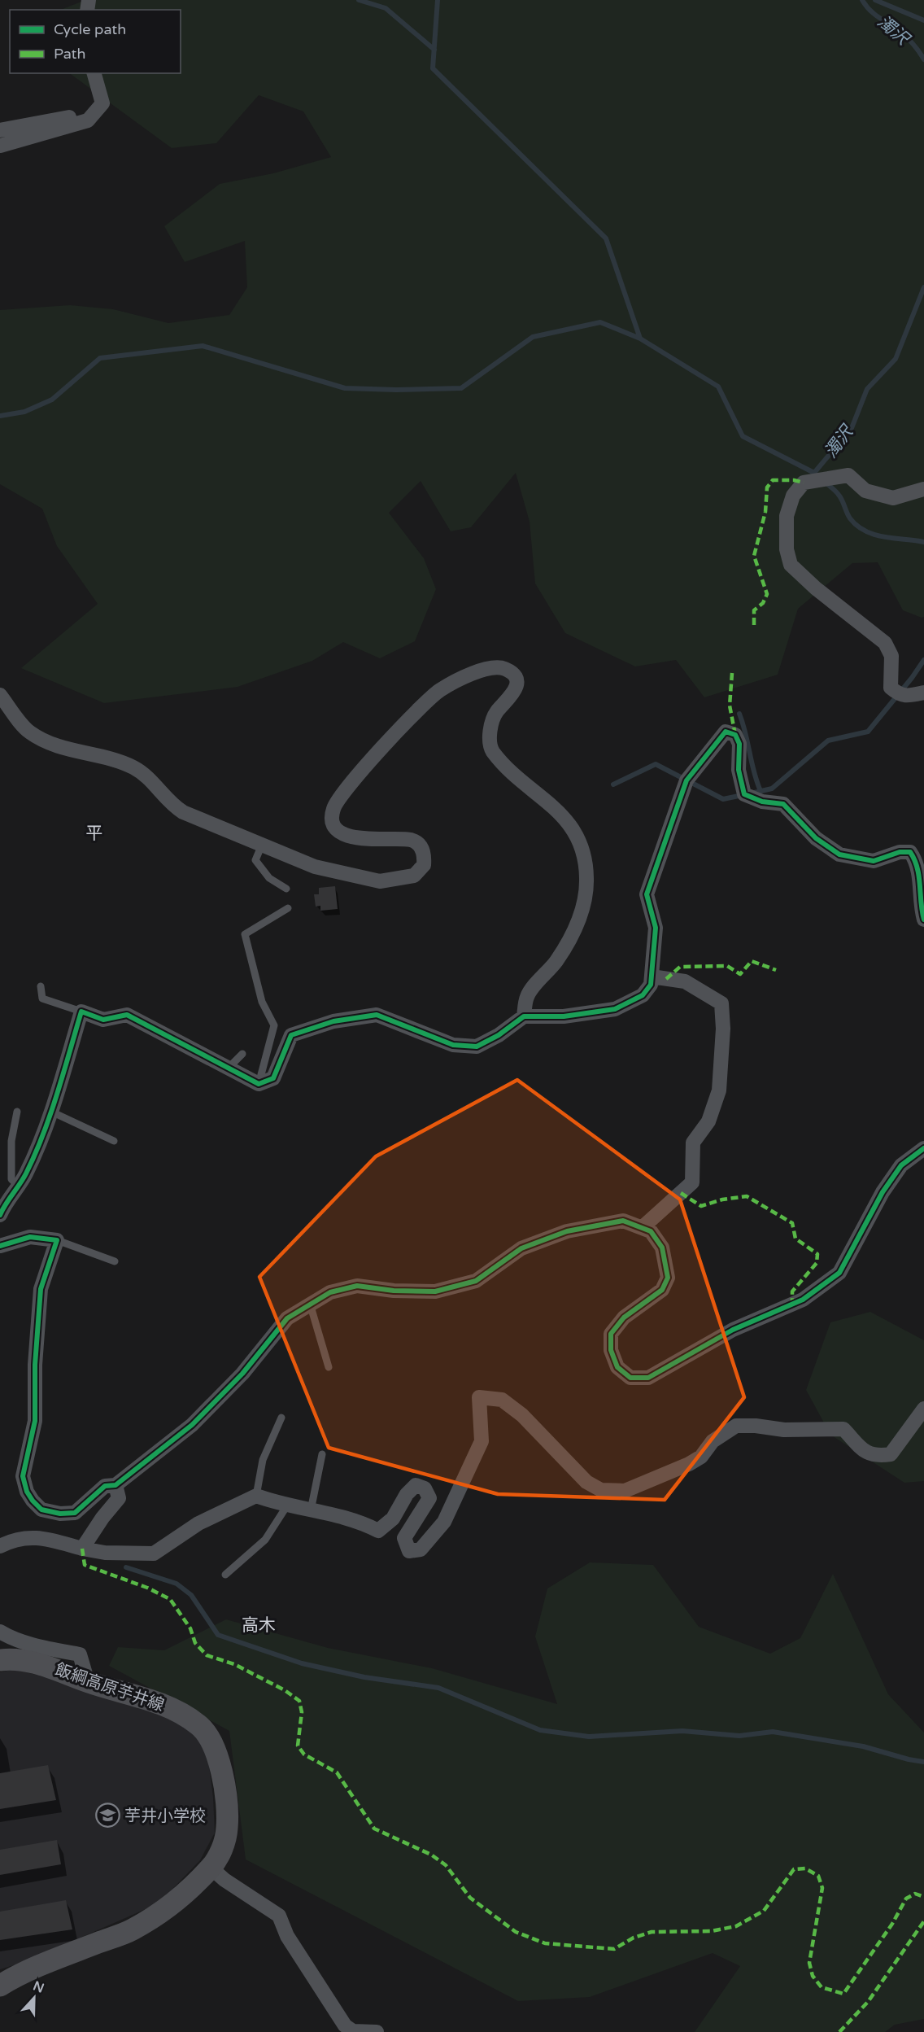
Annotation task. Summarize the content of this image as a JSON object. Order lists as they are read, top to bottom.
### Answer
{
  "streets": {
    "main road": ["飯綱高原芋井線"]
  },
  "districts": ["平", "高木"],
  "water": ["濁沢"],
  "places": {
    "school or university": ["芋井小学校"]
  },
  "legend": ["Cycle path", "Path"],
  "north": "top"
}
